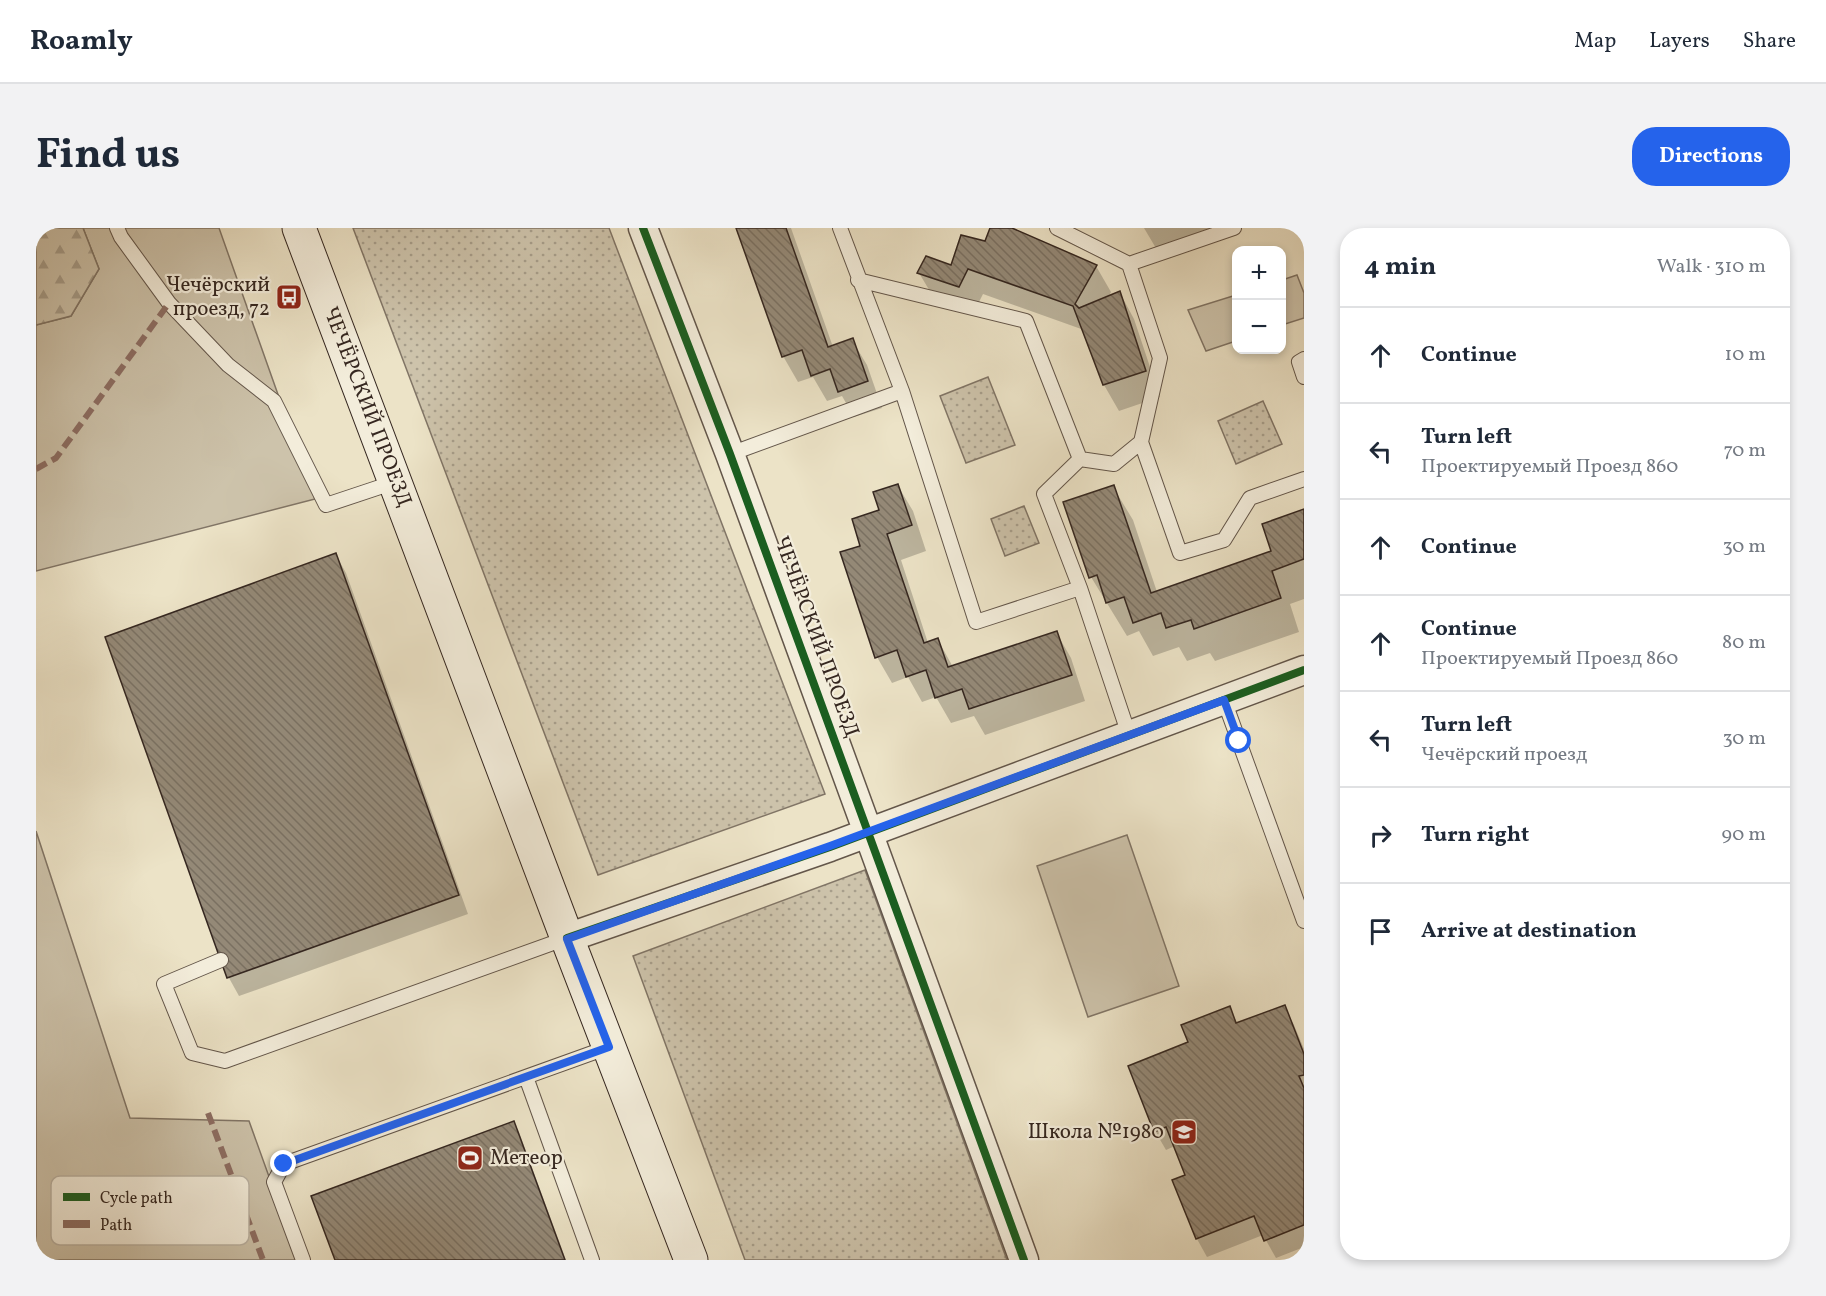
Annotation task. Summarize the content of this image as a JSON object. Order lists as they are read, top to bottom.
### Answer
{
  "streets": {
    "main road": ["ЧЕЧЁРСКИЙ ПРОЕЗД"]
  },
  "places": {
    "bus stop": ["Чечёрский проезд, 72"],
    "school or university": ["Школа №1980"],
    "sports": ["Метеор"]
  },
  "legend": ["Cycle path", "Path"],
  "page": {
    "header": "Roamly",
    "nav": ["Map", "Layers", "Share"],
    "title": "Find us",
    "buttons": "Directions",
    "heading": ["4 min", "Walk · 310 m"],
    "map_buttons": ["+", "−"],
    "list": [
      ["Continue", "10 m"],
      ["Turn left", "Проектируемый Проезд 860", "70 m"],
      ["Continue", "30 m"],
      ["Continue", "Проектируемый Проезд 860", "80 m"],
      ["Turn left", "Чечёрский проезд", "30 m"],
      ["Turn right", "90 m"],
      "Arrive at destination"
    ]
  }
}
